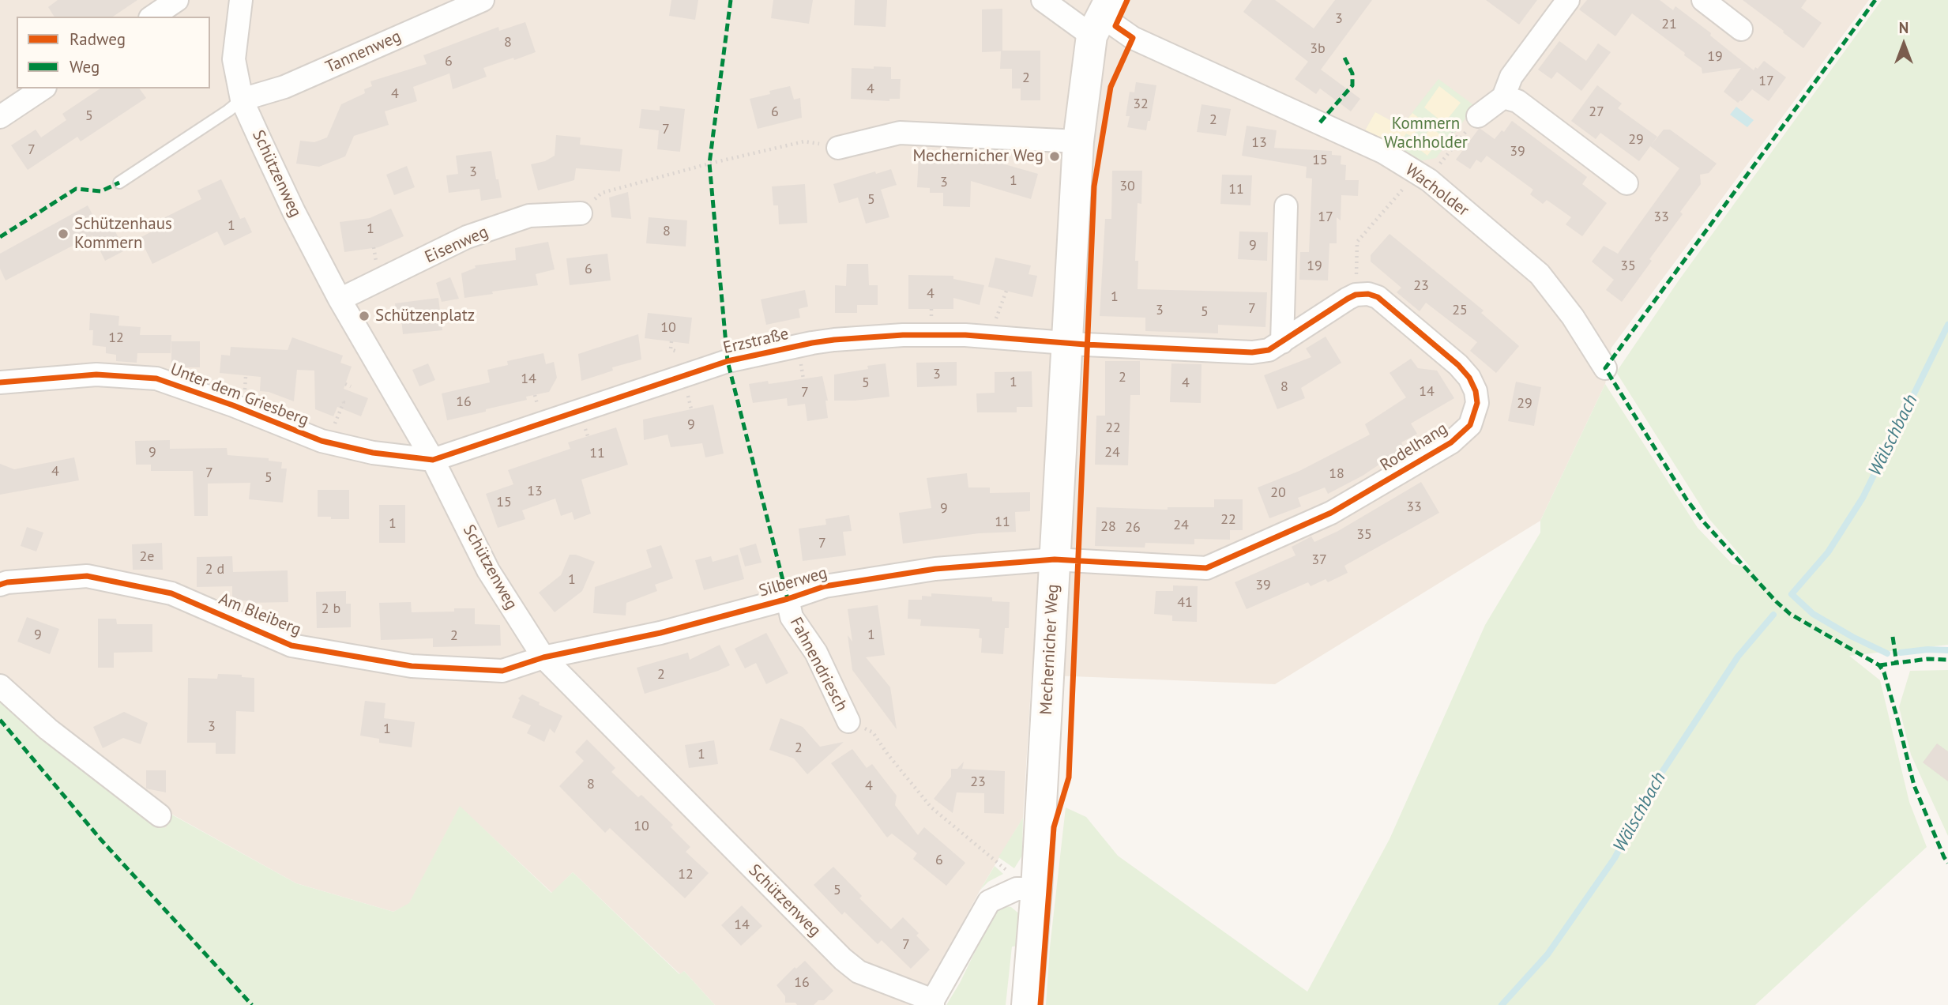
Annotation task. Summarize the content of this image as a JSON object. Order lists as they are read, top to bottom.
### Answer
{
  "streets": {
    "street": [
      "Tannenweg",
      "Schützenweg",
      "Wacholder",
      "Eisenweg",
      "Erzstraße",
      "Unter dem Griesberg",
      "Rodelhang",
      "Silberweg",
      "Am Bleiberg",
      "Mechernicher Weg",
      "Fahnendriesch"
    ]
  },
  "crossings": [
    ["Tannenweg", "Schützenweg"],
    ["Schützenweg", "Eisenweg"],
    ["Schützenweg", "Erzstraße"],
    ["Schützenweg", "Unter dem Griesberg"],
    ["Schützenweg", "Silberweg"],
    ["Schützenweg", "Am Bleiberg"],
    ["Wacholder", "Mechernicher Weg"],
    ["Erzstraße", "Unter dem Griesberg"],
    ["Erzstraße", "Mechernicher Weg"],
    ["Rodelhang", "Silberweg"],
    ["Rodelhang", "Mechernicher Weg"],
    ["Silberweg", "Am Bleiberg"],
    ["Silberweg", "Mechernicher Weg"],
    ["Silberweg", "Fahnendriesch"],
    ["Mechernicher Weg", "Fahnendriesch"]
  ],
  "water": ["Wälschbach"],
  "parks": ["Kommern Wachholder"],
  "places": ["Mechernicher Weg", "Schützenhaus Kommern", "Schützenplatz"],
  "house_numbers": [
    "3",
    "21",
    "8",
    "3b",
    "19",
    "6",
    "2",
    "17",
    "4",
    "4",
    "32",
    "6",
    "27",
    "5",
    "2",
    "7",
    "29",
    "13",
    "7",
    "39",
    "15",
    "3",
    "1",
    "3",
    "30",
    "11",
    "5",
    "17",
    "33",
    "1",
    "1",
    "8",
    "9",
    "19",
    "35",
    "6",
    "23",
    "4",
    "1",
    "7",
    "3",
    "25",
    "5",
    "10",
    "12",
    "3",
    "2",
    "14",
    "1",
    "5",
    "4",
    "8",
    "14",
    "7",
    "16",
    "29",
    "9",
    "22",
    "9",
    "24",
    "11",
    "4",
    "7",
    "18",
    "5",
    "13",
    "20",
    "15",
    "33",
    "9",
    "22",
    "11",
    "1",
    "24",
    "28",
    "26",
    "35",
    "7",
    "2e",
    "37",
    "2 d",
    "1",
    "39",
    "41",
    "2 b",
    "9",
    "1",
    "2",
    "2",
    "3",
    "1",
    "2",
    "1",
    "23",
    "8",
    "4",
    "10",
    "6",
    "12",
    "5",
    "14",
    "7",
    "16"
  ],
  "legend": ["Radweg", "Weg"],
  "north": "top"
}
